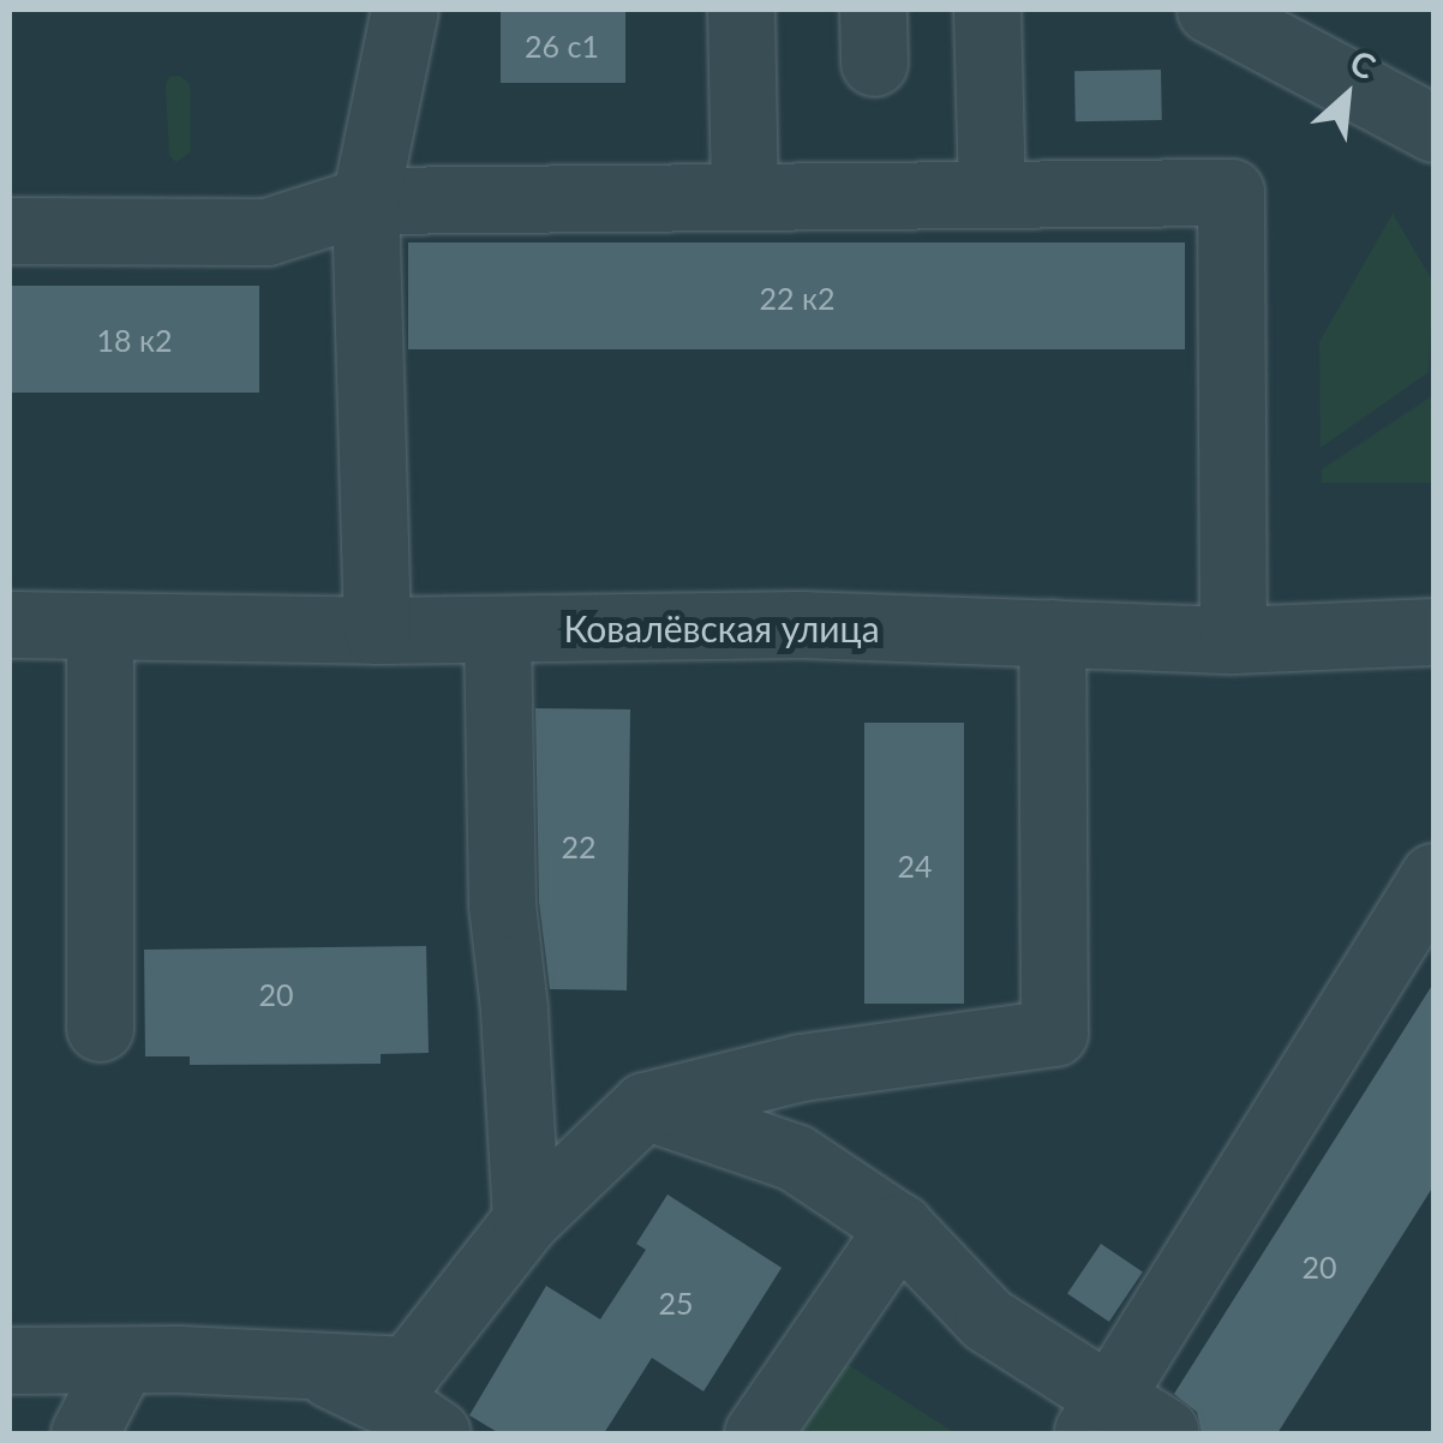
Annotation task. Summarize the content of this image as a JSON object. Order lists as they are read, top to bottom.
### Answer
{
  "streets": {
    "street": ["Ковалёвская улица"]
  },
  "house_numbers": [
    "26 с1",
    "22 к2",
    "18 к2",
    "22",
    "24",
    "20",
    "20",
    "25"
  ],
  "north": "top right"
}
